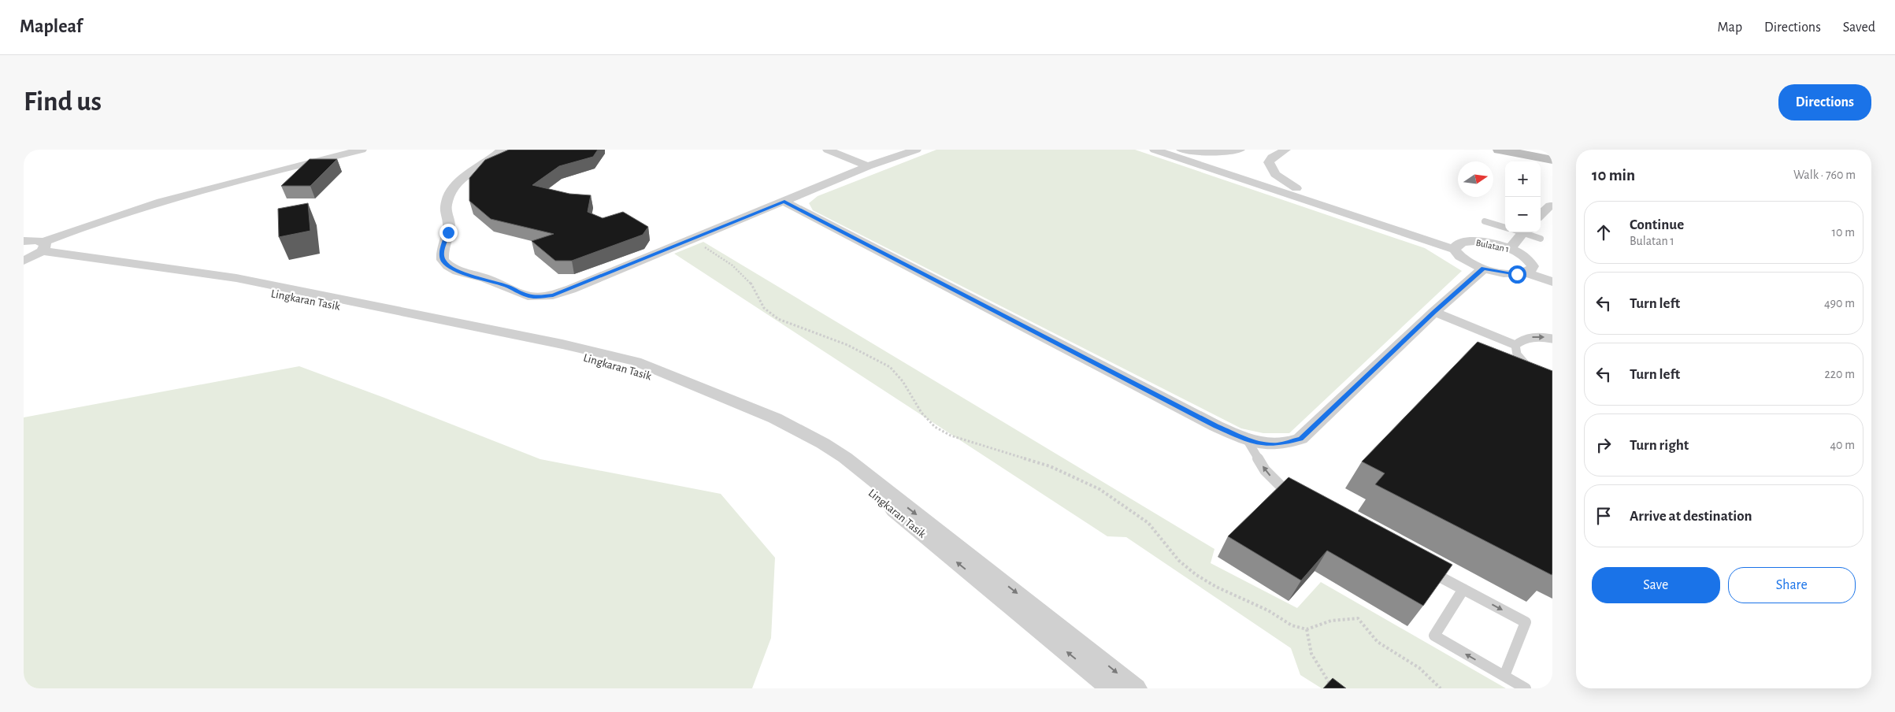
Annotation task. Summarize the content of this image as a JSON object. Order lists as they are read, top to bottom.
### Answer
{
  "streets": {
    "street": ["Bulatan 1", "Lingkaran Tasik"]
  },
  "north": "right",
  "page": {
    "header": "Mapleaf",
    "nav": ["Map", "Directions", "Saved"],
    "buttons": [
      "Directions",
      ["Save", "Share"]
    ],
    "title": "Find us",
    "heading": ["10 min", "Walk · 760 m"],
    "map_buttons": ["+", "−"],
    "list": [
      ["Continue", "Bulatan 1", "10 m"],
      ["Turn left", "490 m"],
      ["Turn left", "220 m"],
      ["Turn right", "40 m"],
      "Arrive at destination"
    ]
  }
}
